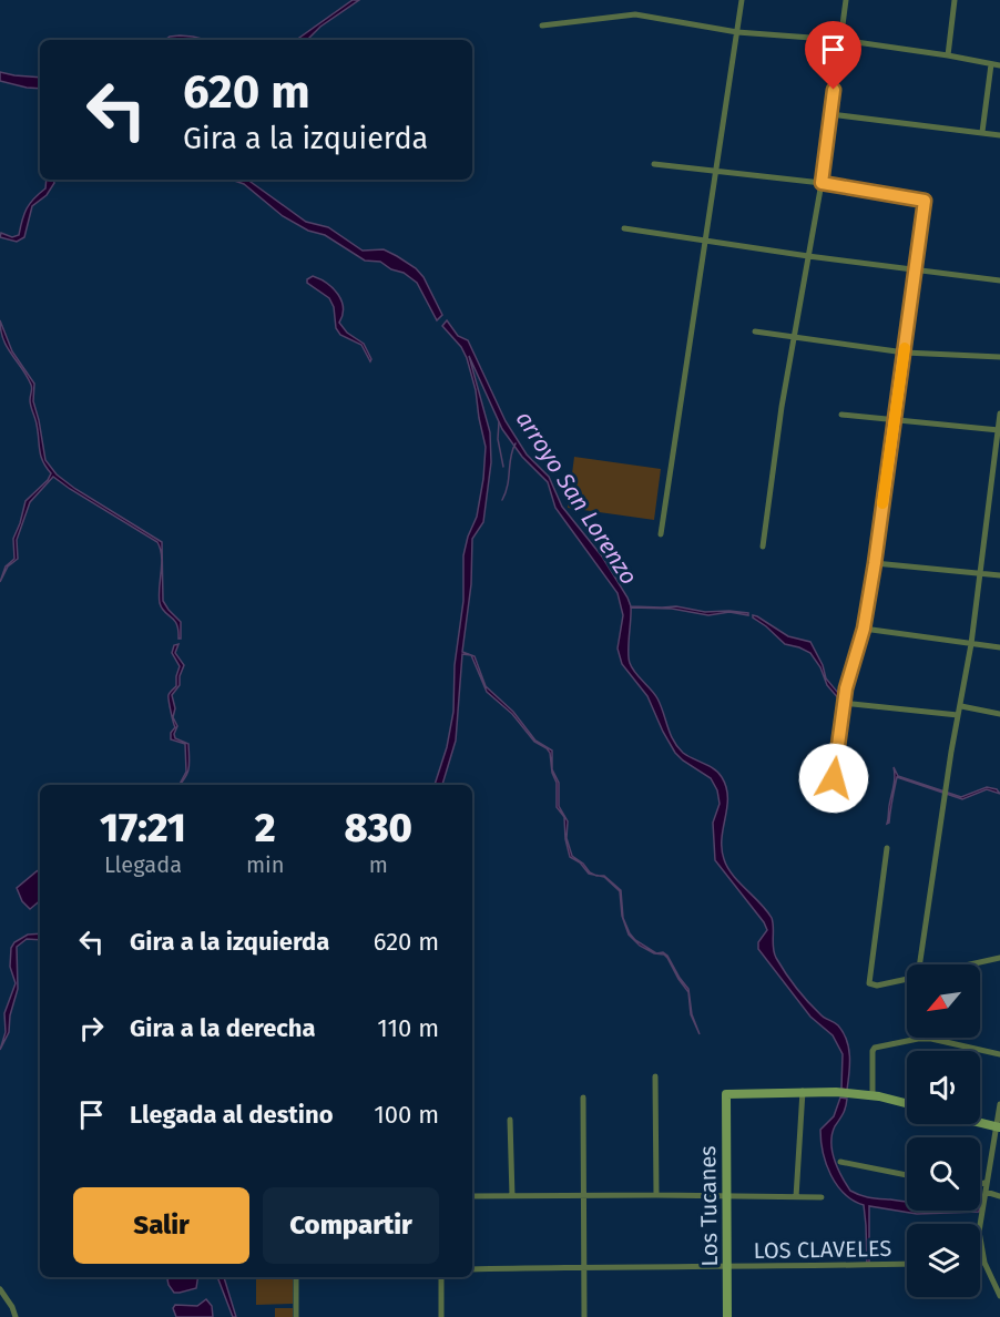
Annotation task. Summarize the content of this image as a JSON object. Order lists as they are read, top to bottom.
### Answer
{
  "streets": {
    "street": ["Los Tucanes", "LOS CLAVELES"]
  },
  "crossings": [
    ["Los Tucanes", "LOS CLAVELES"]
  ],
  "water": ["arroyo San Lorenzo"],
  "north": "bottom left",
  "page": {
    "turn": ["620 m", "Gira a la izquierda"],
    "eta": [
      "17:21",
      "Llegada",
      "2",
      "min",
      "830",
      "m"
    ],
    "list": [
      {
        "name": "Gira a la izquierda",
        "value": "620 m"
      },
      {
        "name": "Gira a la derecha",
        "value": "110 m"
      },
      {
        "name": "Llegada al destino",
        "value": "100 m"
      }
    ],
    "buttons": ["Salir", "Compartir"]
  }
}
